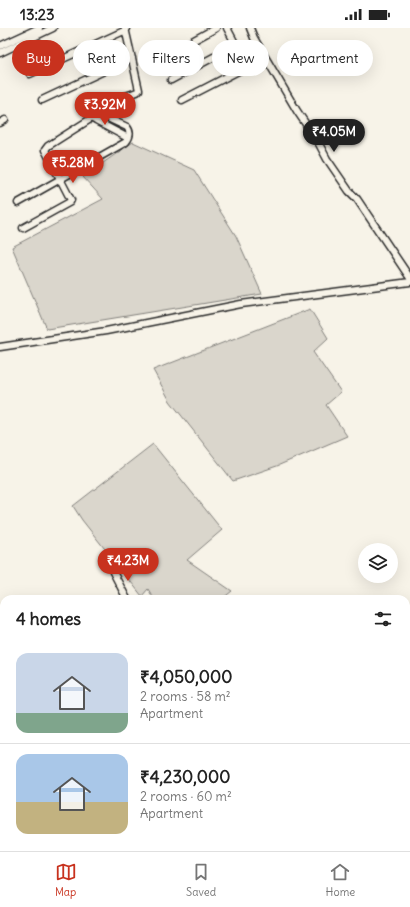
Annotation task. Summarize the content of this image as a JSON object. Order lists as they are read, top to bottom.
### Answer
{
  "page": {
    "status": "13:23",
    "chip": [
      "Buy",
      "Rent",
      "Filters",
      "New",
      "Apartment"
    ],
    "price": [
      "₹3.92M",
      "₹4.05M",
      "₹5.28M",
      "₹4.23M"
    ],
    "heading": "4 homes",
    "list": [
      {
        "name": "₹4,050,000",
        "note": "2 rooms · 58 m² · Apartment"
      },
      {
        "name": "₹4,230,000",
        "note": "2 rooms · 60 m² · Apartment"
      }
    ],
    "tabs": ["Map", "Saved", "Home"]
  }
}
